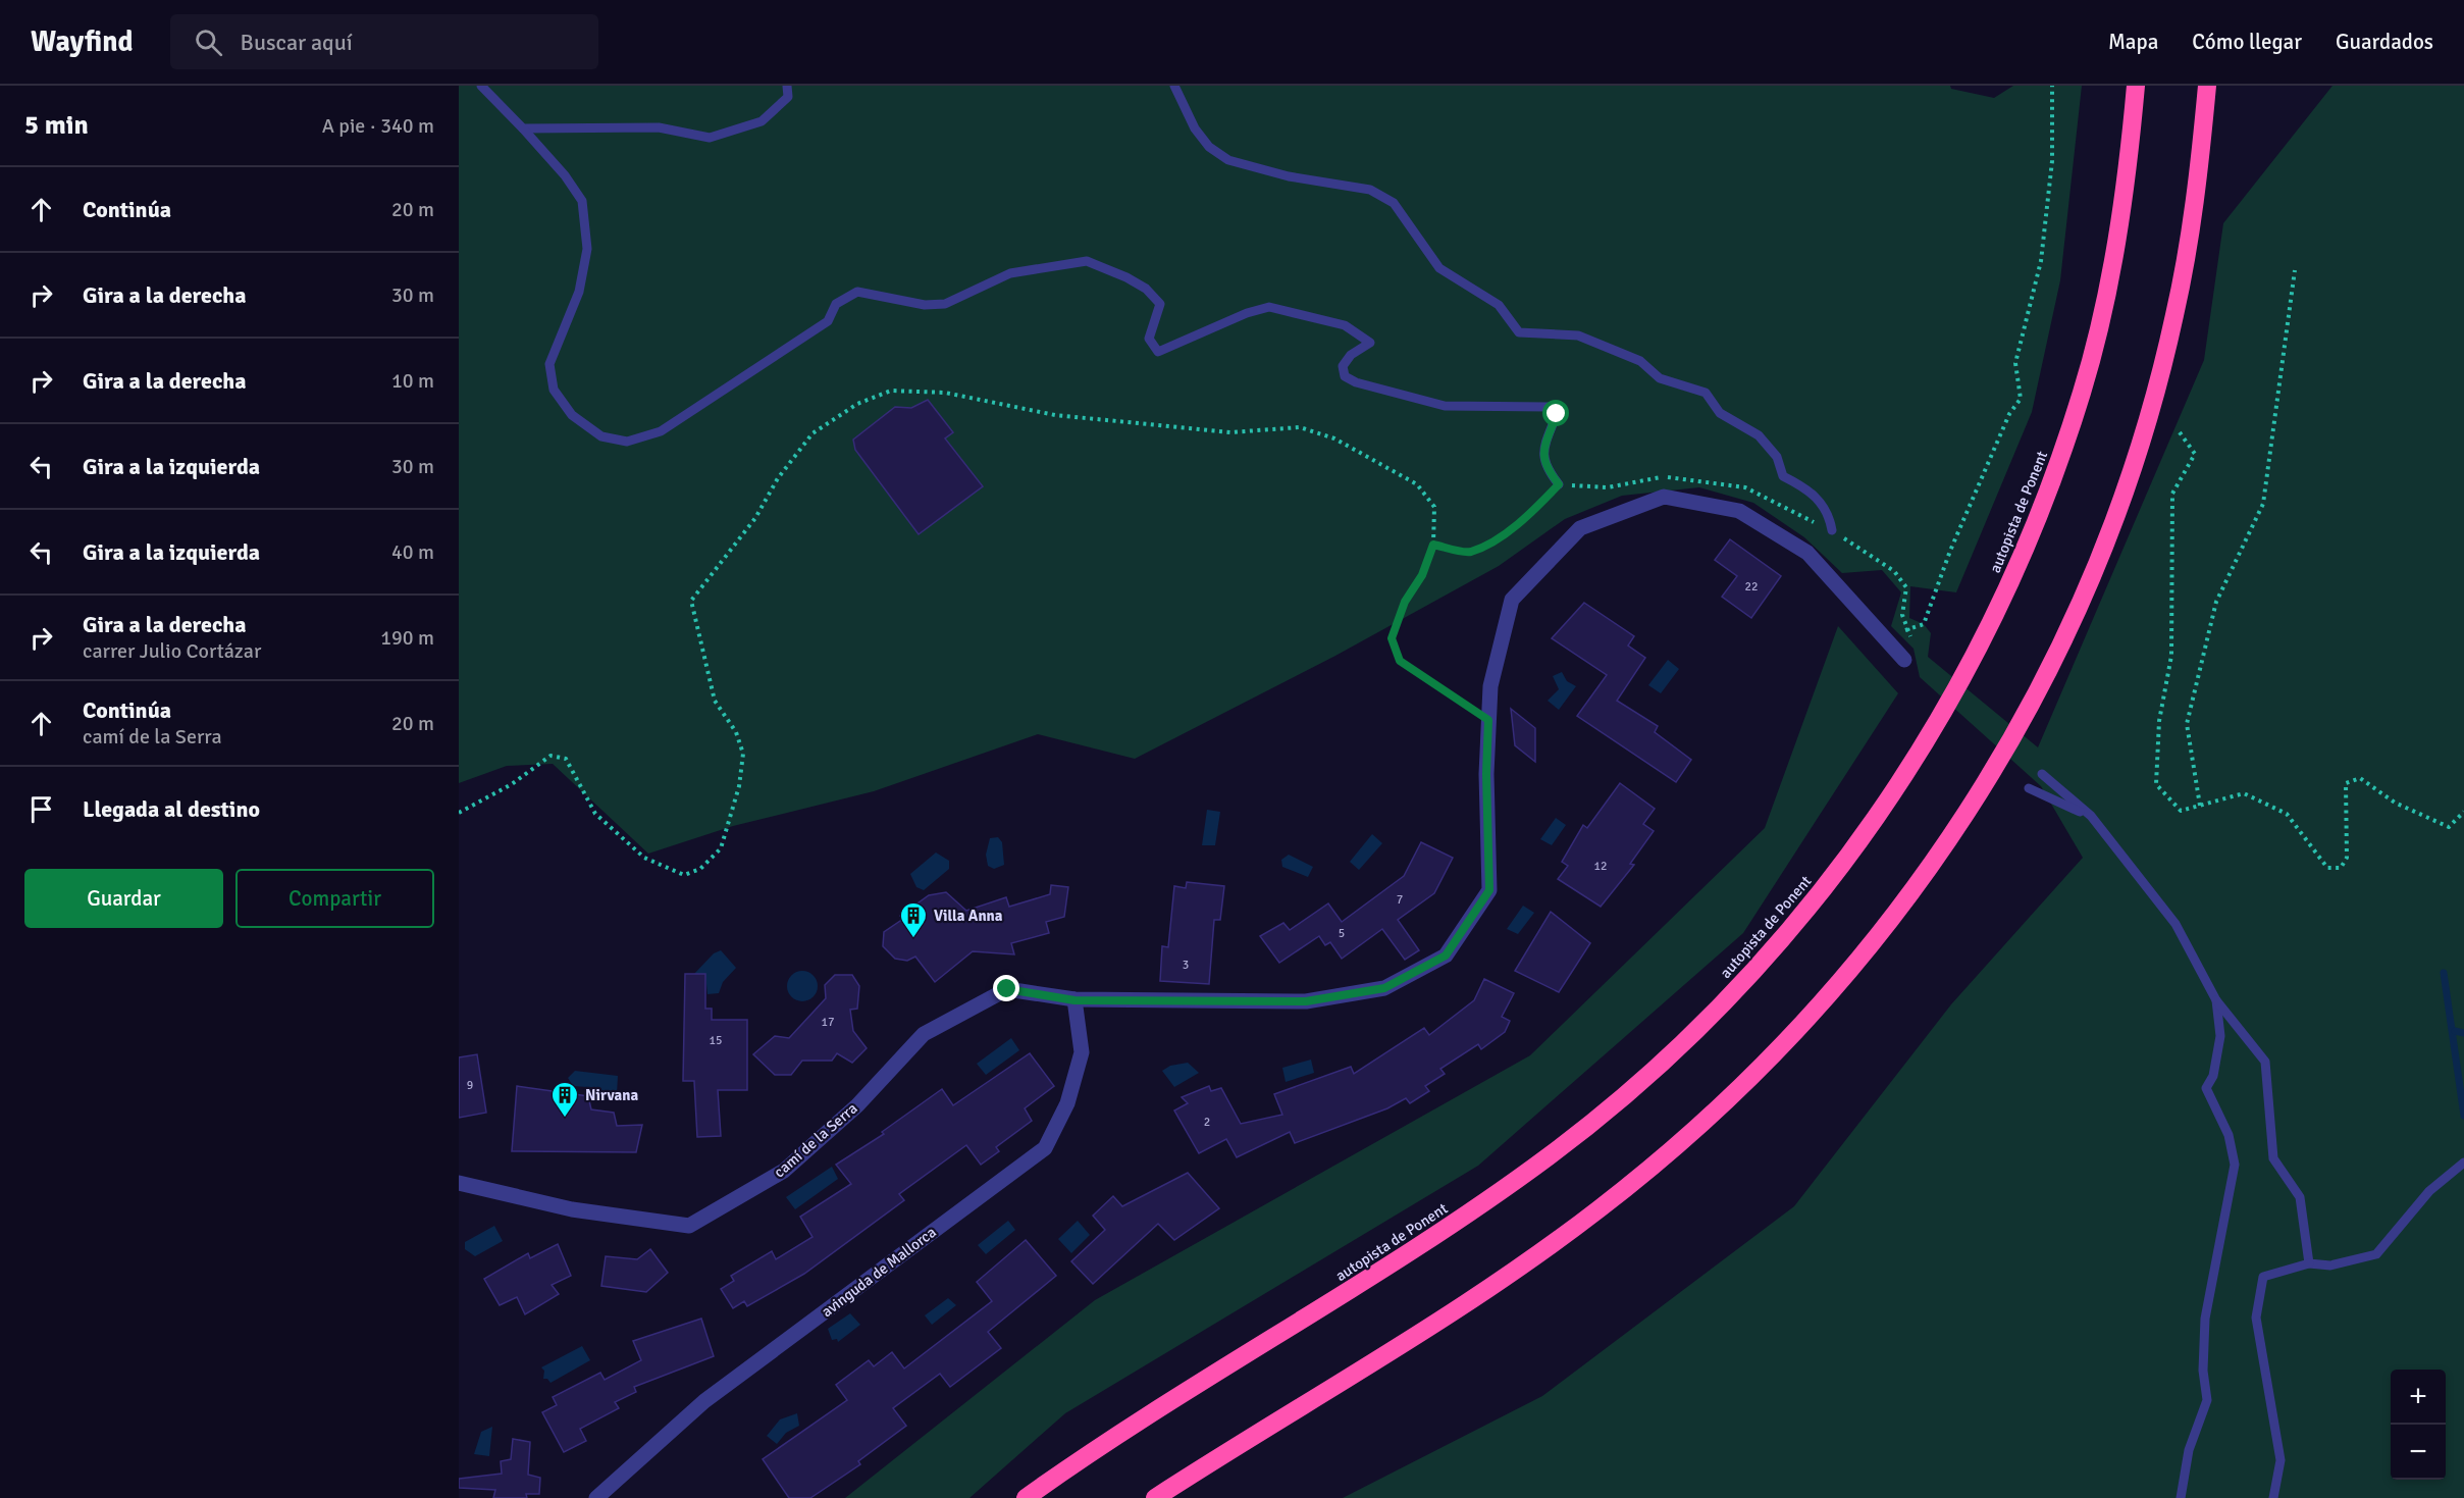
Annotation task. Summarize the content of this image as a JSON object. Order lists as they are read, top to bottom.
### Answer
{
  "streets": {
    "highway": ["autopista de Ponent"],
    "street": ["camí de la Serra", "avinguda de Mallorca"]
  },
  "crossings": [
    ["camí de la Serra", "avinguda de Mallorca"]
  ],
  "places": {
    "building": ["Villa Anna", "Nirvana"]
  },
  "house_numbers": [
    "22",
    "12",
    "7",
    "5",
    "3",
    "17",
    "15",
    "9",
    "2"
  ],
  "page": {
    "header": "Wayfind",
    "search": "Buscar aquí",
    "nav": ["Mapa", "Cómo llegar", "Guardados"],
    "heading": ["5 min", "A pie · 340 m"],
    "list": [
      ["Continúa", "20 m"],
      ["Gira a la derecha", "30 m"],
      ["Gira a la derecha", "10 m"],
      ["Gira a la izquierda", "30 m"],
      ["Gira a la izquierda", "40 m"],
      ["Gira a la derecha", "carrer Julio Cortázar", "190 m"],
      ["Continúa", "camí de la Serra", "20 m"],
      "Llegada al destino"
    ],
    "buttons": ["Guardar", "Compartir"],
    "map_buttons": ["+", "−"]
  }
}
